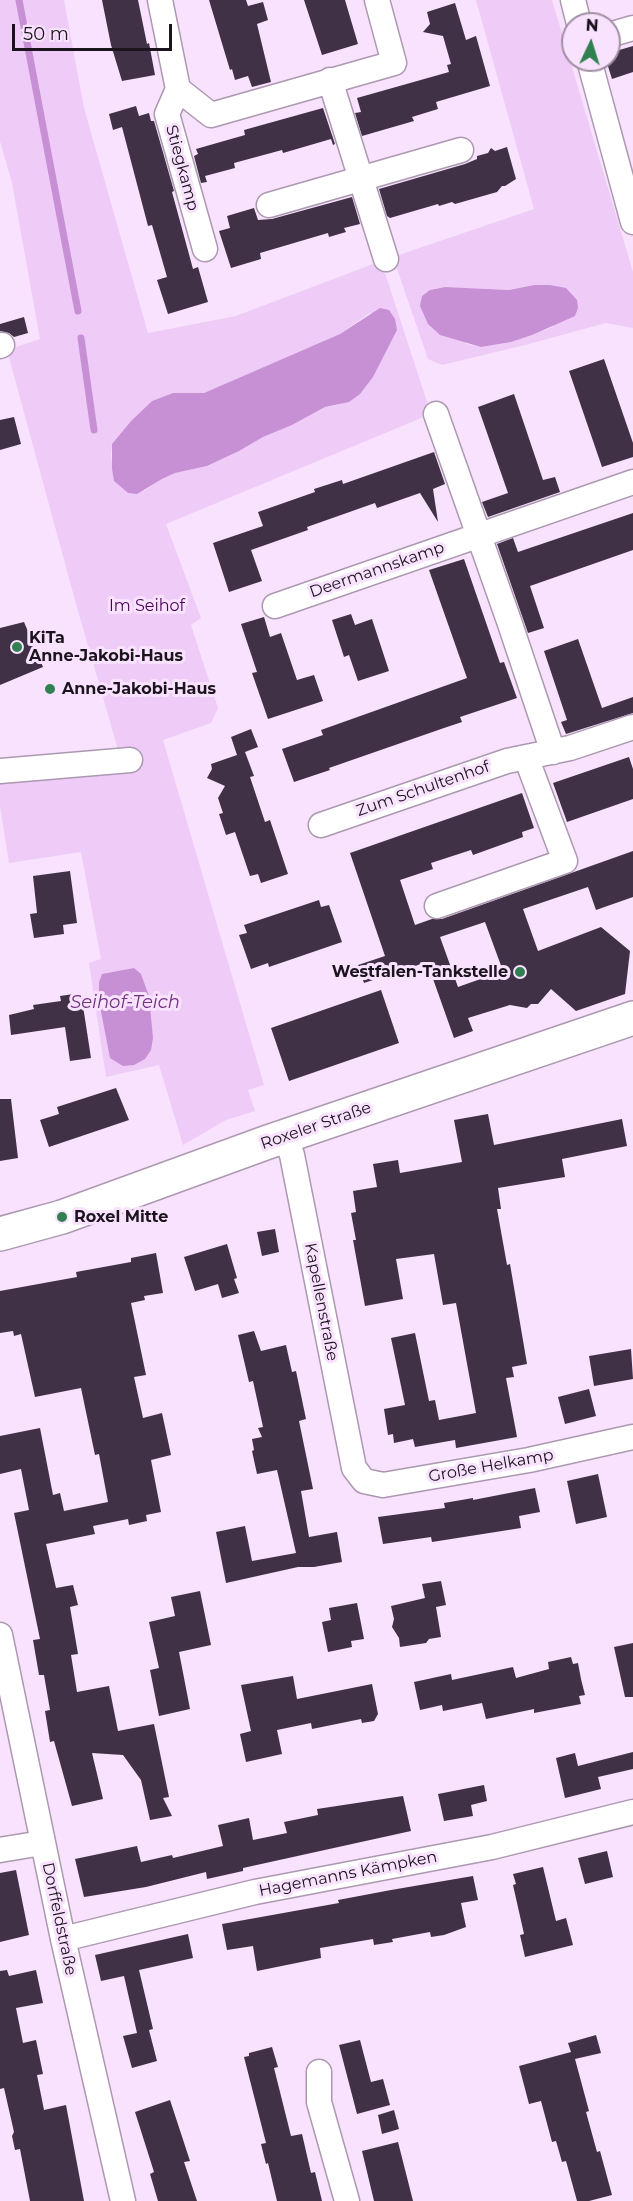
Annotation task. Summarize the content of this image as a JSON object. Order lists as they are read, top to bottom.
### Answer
{
  "streets": {
    "main road": ["Roxeler Straße"],
    "street": [
      "Stiegkamp",
      "Deermannskamp",
      "Zum Schultenhof",
      "Kapellenstraße",
      "Große Helkamp",
      "Hagemanns Kämpken",
      "Dorffeldstraße"
    ]
  },
  "crossings": [
    ["Roxeler Straße", "Kapellenstraße"],
    ["Kapellenstraße", "Große Helkamp"],
    ["Hagemanns Kämpken", "Dorffeldstraße"]
  ],
  "water": ["Seihof-Teich"],
  "parks": ["Im Seihof"],
  "places": [
    "KiTa Anne-Jakobi-Haus",
    "Anne-Jakobi-Haus",
    "Westfalen-Tankstelle",
    "Roxel Mitte"
  ],
  "scale_bar": "50 m",
  "north": "top"
}
